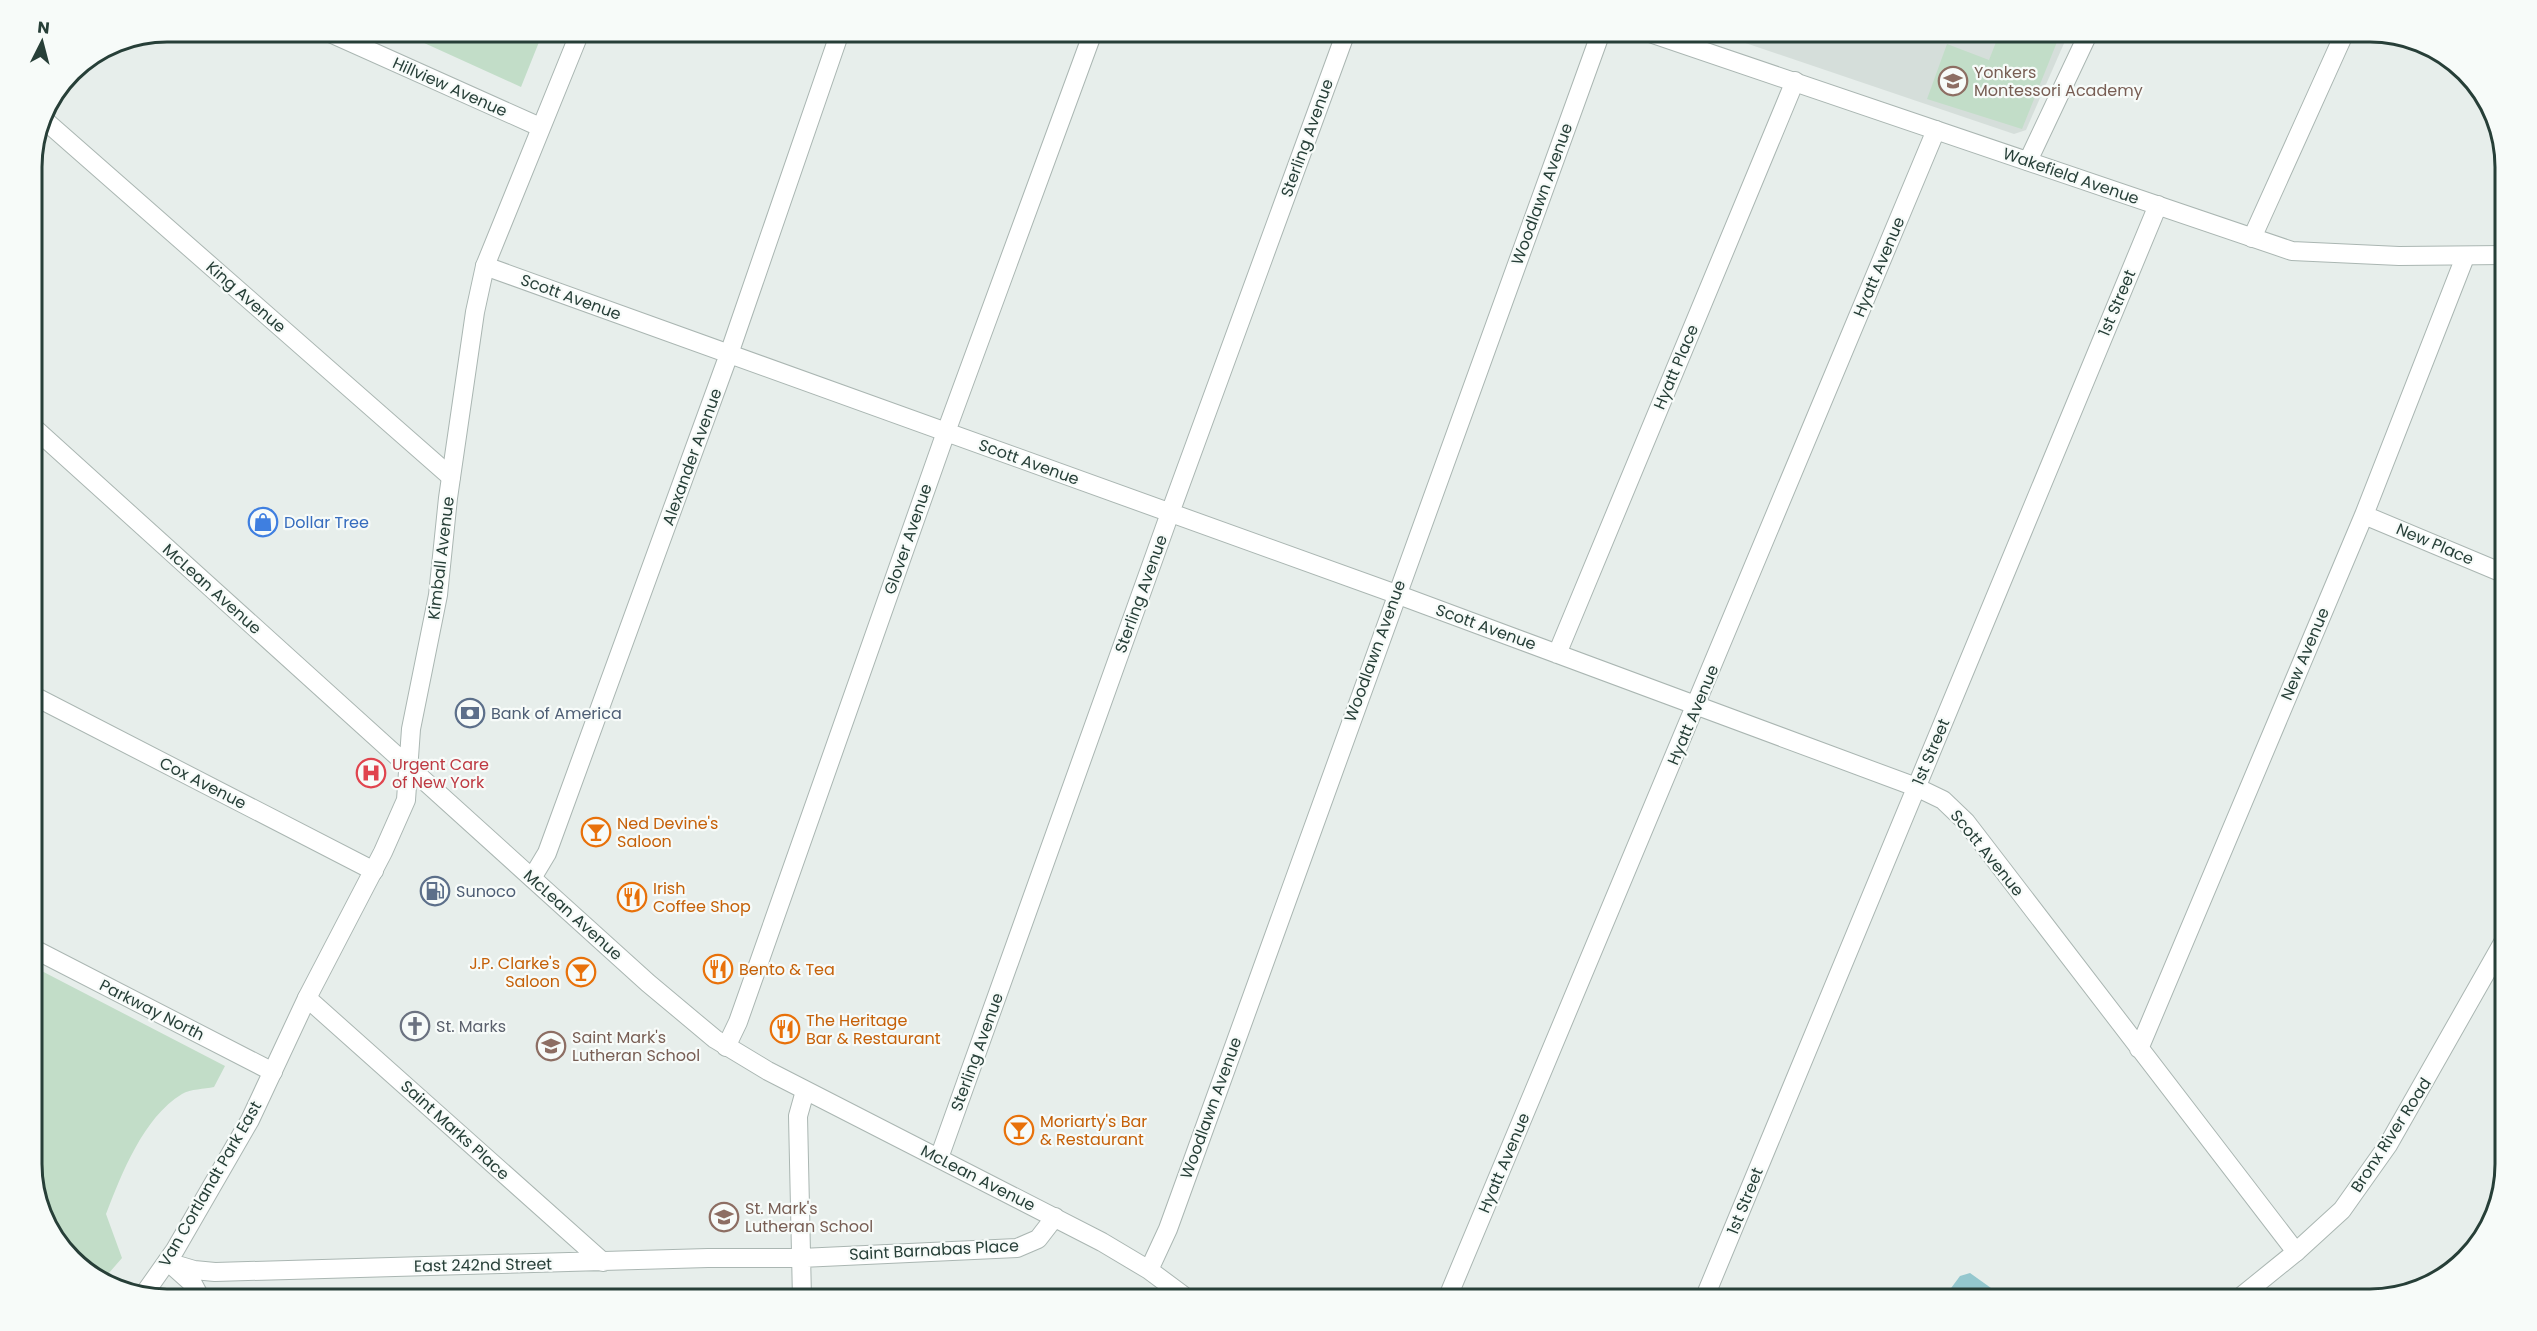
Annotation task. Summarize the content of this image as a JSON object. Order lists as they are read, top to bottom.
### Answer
{
  "streets": {
    "street": [
      "Hillview Avenue",
      "Sterling Avenue",
      "Wakefield Avenue",
      "Woodlawn Avenue",
      "Hyatt Avenue",
      "King Avenue",
      "Scott Avenue",
      "1st Street",
      "Hyatt Place",
      "Alexander Avenue",
      "Glover Avenue",
      "New Place",
      "Kimball Avenue",
      "McLean Avenue",
      "New Avenue",
      "Cox Avenue",
      "Parkway North",
      "Saint Marks Place",
      "Bronx River Road",
      "Van Cortlandt Park East",
      "Saint Barnabas Place",
      "East 242nd Street"
    ]
  },
  "crossings": [
    ["Hillview Avenue", "Kimball Avenue"],
    ["Sterling Avenue", "Scott Avenue"],
    ["Sterling Avenue", "McLean Avenue"],
    ["Wakefield Avenue", "Hyatt Avenue"],
    ["Wakefield Avenue", "1st Street"],
    ["Wakefield Avenue", "Hyatt Place"],
    ["Wakefield Avenue", "New Avenue"],
    ["Woodlawn Avenue", "Scott Avenue"],
    ["Woodlawn Avenue", "McLean Avenue"],
    ["Hyatt Avenue", "Scott Avenue"],
    ["King Avenue", "Kimball Avenue"],
    ["Scott Avenue", "1st Street"],
    ["Scott Avenue", "Hyatt Place"],
    ["Scott Avenue", "Alexander Avenue"],
    ["Scott Avenue", "Glover Avenue"],
    ["Scott Avenue", "Kimball Avenue"],
    ["Scott Avenue", "New Avenue"],
    ["Scott Avenue", "Bronx River Road"],
    ["Alexander Avenue", "McLean Avenue"],
    ["Glover Avenue", "McLean Avenue"],
    ["New Place", "New Avenue"],
    ["Kimball Avenue", "McLean Avenue"],
    ["Kimball Avenue", "Cox Avenue"],
    ["Kimball Avenue", "Parkway North"],
    ["Kimball Avenue", "Saint Marks Place"],
    ["Kimball Avenue", "Van Cortlandt Park East"],
    ["McLean Avenue", "Saint Barnabas Place"],
    ["Parkway North", "Van Cortlandt Park East"],
    ["Saint Marks Place", "East 242nd Street"],
    ["Van Cortlandt Park East", "East 242nd Street"],
    ["Saint Barnabas Place", "East 242nd Street"]
  ],
  "places": {
    "school or university": ["Yonkers Montessori Academy", "Saint Mark's Lutheran School", "St. Mark's Lutheran School"],
    "shop": ["Dollar Tree"],
    "bank": ["Bank of America"],
    "hospital": ["Urgent Care of New York"],
    "bar": ["Ned Devine's Saloon", "J.P. Clarke's Saloon", "Moriarty's Bar & Restaurant"],
    "fuel station": ["Sunoco"],
    "restaurant": ["Irish Coffee Shop", "Bento & Tea", "The Heritage Bar & Restaurant"],
    "church": ["St. Marks"]
  },
  "north": "top"
}
